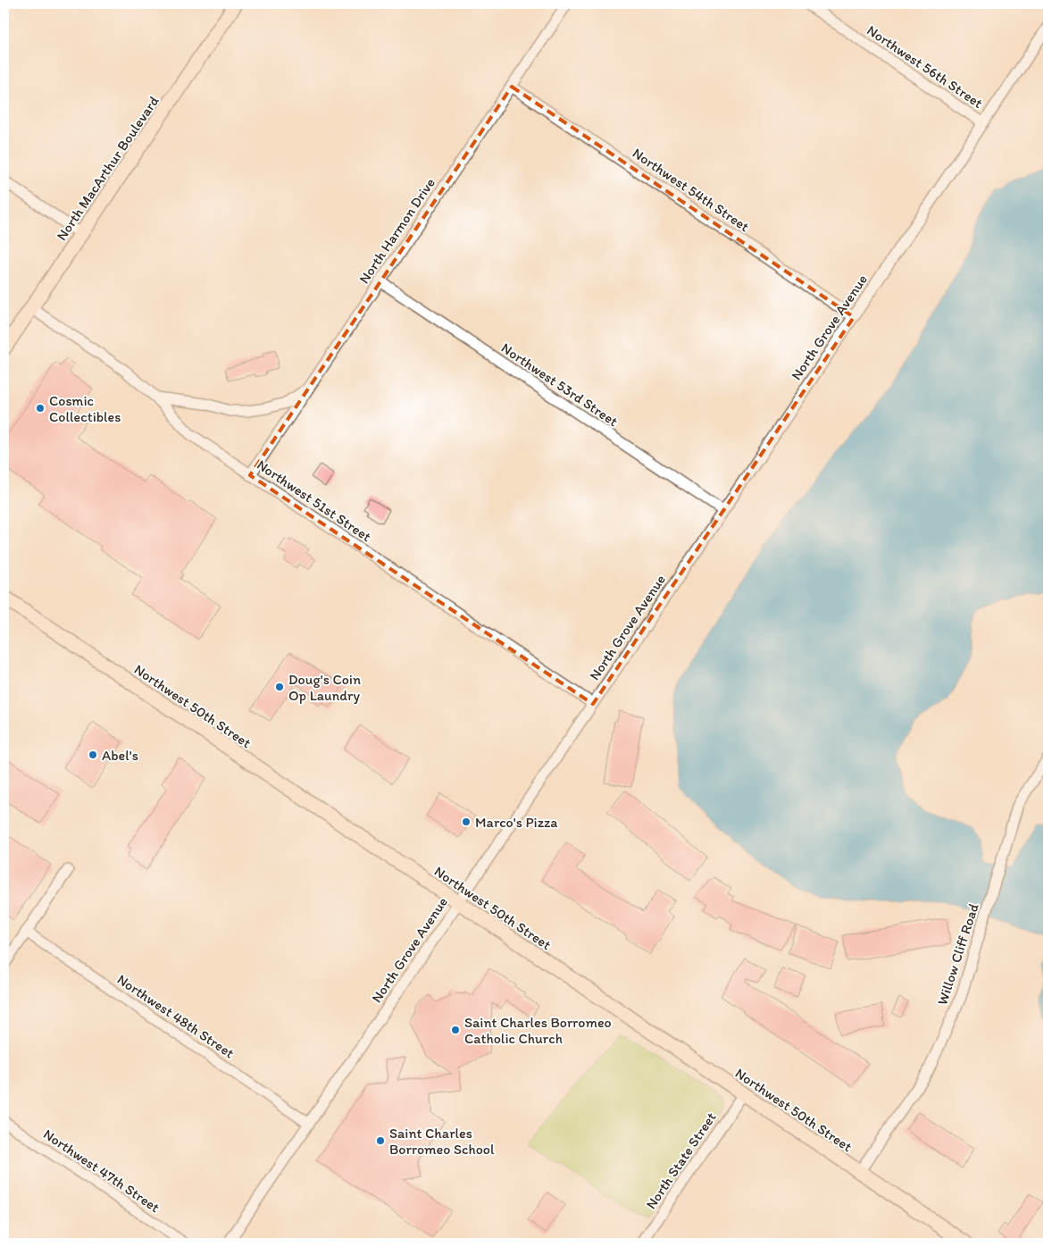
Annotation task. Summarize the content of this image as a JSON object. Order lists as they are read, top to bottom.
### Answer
{
  "streets": {
    "main road": ["North MacArthur Boulevard", "Northwest 50th Street"],
    "street": [
      "Northwest 56th Street",
      "Northwest 54th Street",
      "North Harmon Drive",
      "North Grove Avenue",
      "Northwest 53rd Street",
      "Northwest 51st Street",
      "Willow Cliff Road",
      "Northwest 48th Street",
      "North State Street",
      "Northwest 47th Street"
    ]
  },
  "crossings": [
    ["Northwest 56th Street", "North Grove Avenue"],
    ["North MacArthur Boulevard", "Northwest 51st Street"],
    ["Northwest 54th Street", "North Harmon Drive"],
    ["Northwest 54th Street", "North Grove Avenue"],
    ["North Harmon Drive", "Northwest 53rd Street"],
    ["North Harmon Drive", "Northwest 51st Street"],
    ["North Grove Avenue", "Northwest 53rd Street"],
    ["North Grove Avenue", "Northwest 51st Street"],
    ["North Grove Avenue", "Northwest 50th Street"],
    ["North Grove Avenue", "Northwest 48th Street"],
    ["Northwest 50th Street", "Willow Cliff Road"],
    ["Northwest 50th Street", "North State Street"]
  ],
  "places": [
    "Cosmic Collectibles",
    "Doug's Coin Op Laundry",
    "Abel's",
    "Marco's Pizza",
    "Saint Charles Borromeo Catholic Church",
    "Saint Charles Borromeo School"
  ]
}
